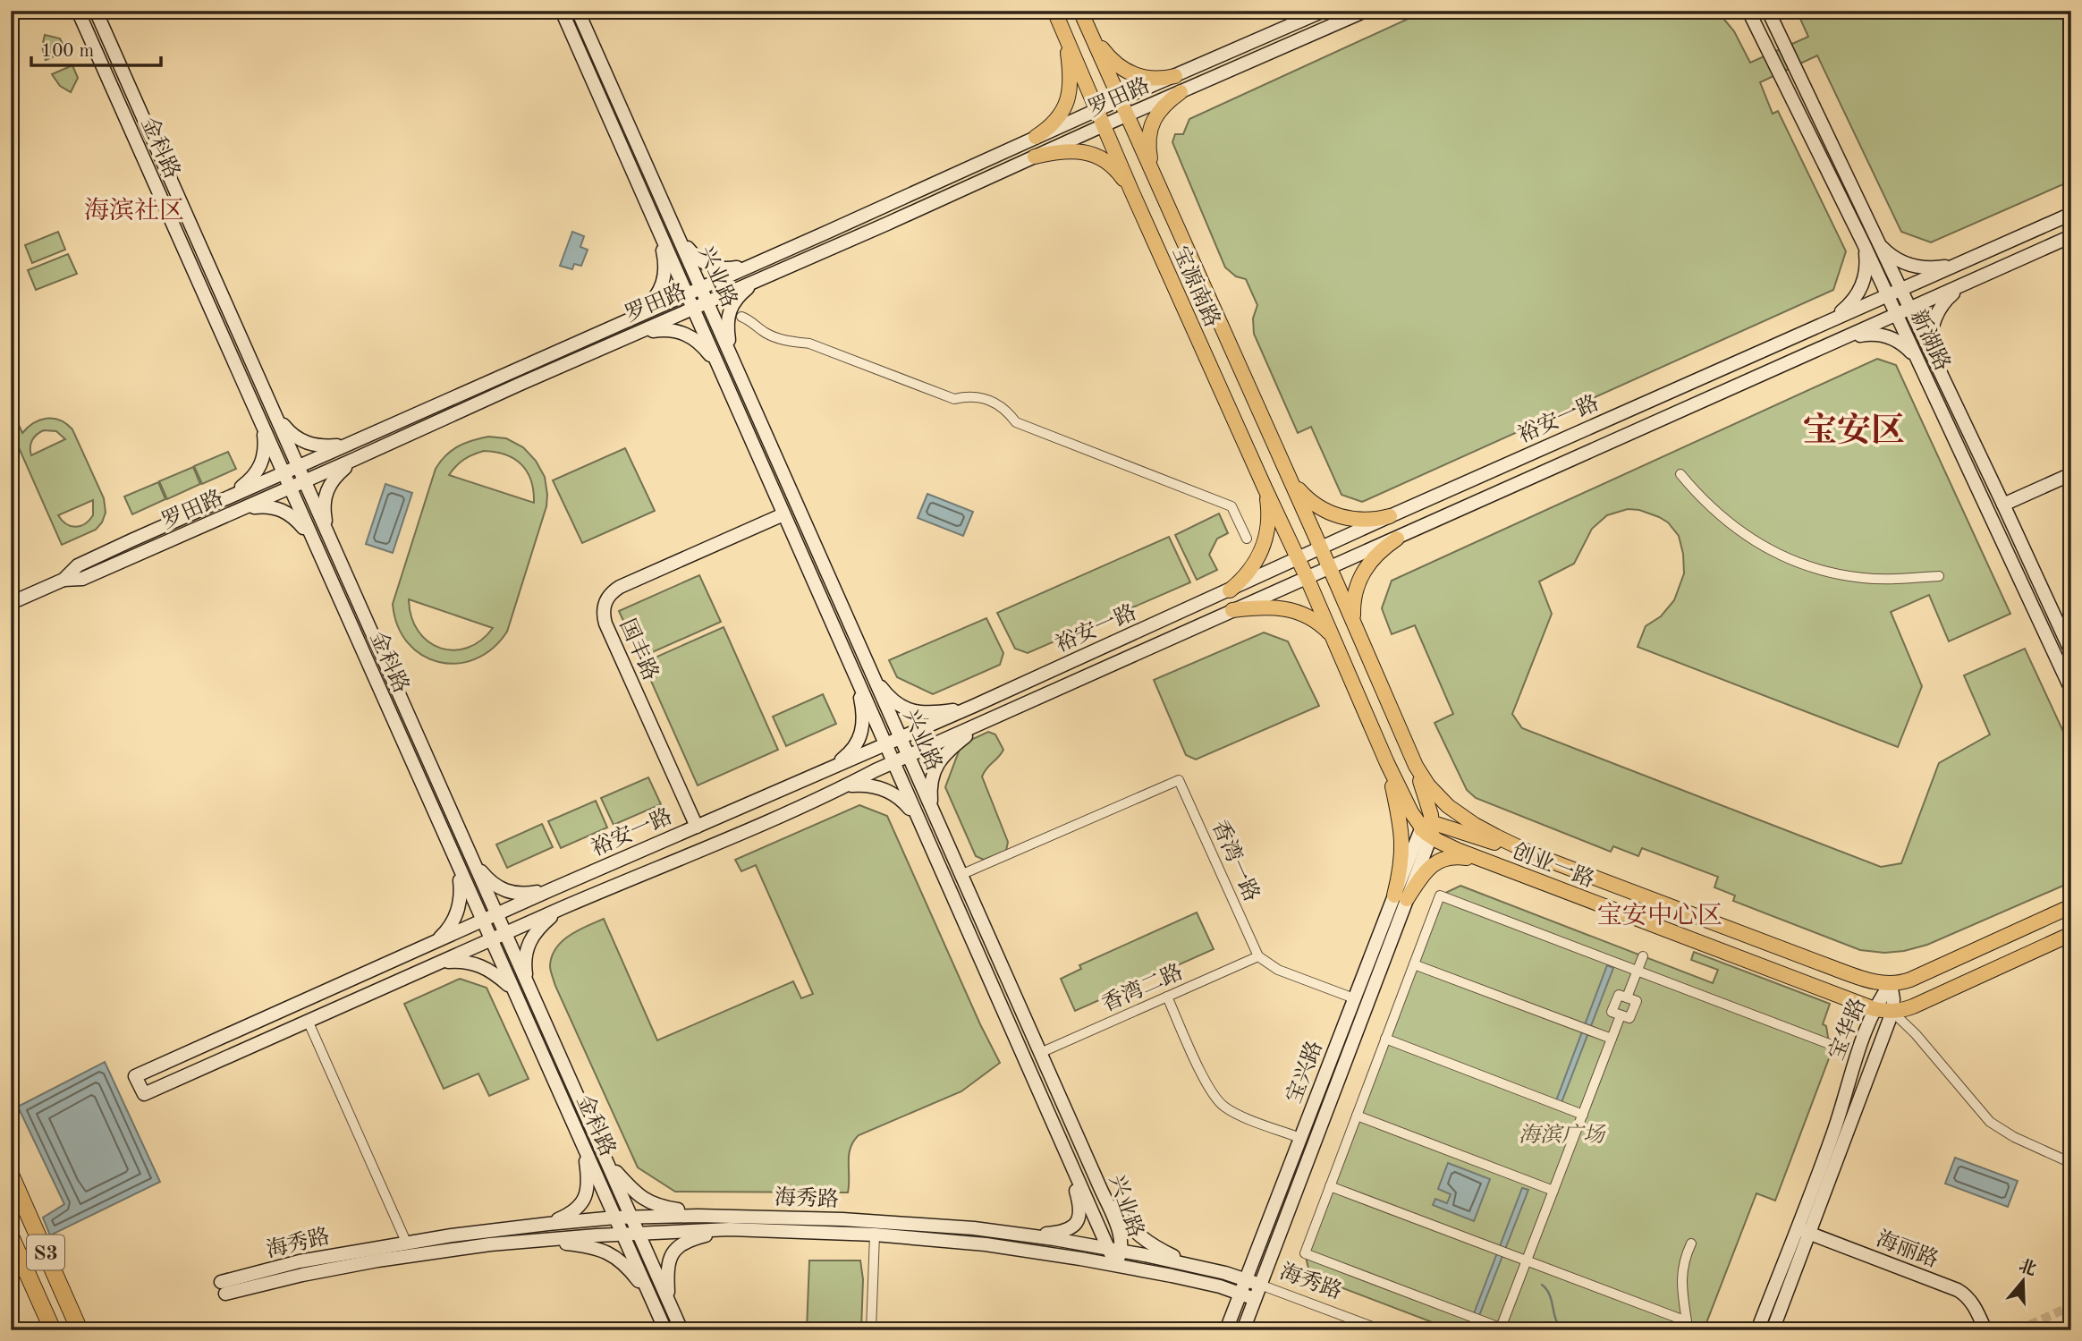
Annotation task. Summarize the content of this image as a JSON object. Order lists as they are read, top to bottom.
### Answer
{
  "streets": {
    "highway": ["S3"],
    "main road": [
      "罗田路",
      "金科路",
      "兴业路",
      "宝源南路",
      "新湖路",
      "裕安一路",
      "国丰路",
      "创业一路",
      "宝华路",
      "宝兴路",
      "海秀路",
      "海丽路"
    ],
    "street": ["香湾一路", "香湾二路"]
  },
  "crossings": [
    ["罗田路", "金科路"],
    ["罗田路", "兴业路"],
    ["罗田路", "宝源南路"],
    ["金科路", "裕安一路"],
    ["金科路", "海秀路"],
    ["兴业路", "裕安一路"],
    ["兴业路", "国丰路"],
    ["兴业路", "香湾一路"],
    ["兴业路", "香湾二路"],
    ["兴业路", "海秀路"],
    ["宝源南路", "裕安一路"],
    ["宝源南路", "创业一路"],
    ["新湖路", "裕安一路"],
    ["裕安一路", "国丰路"],
    ["裕安一路", "创业一路"],
    ["香湾一路", "香湾二路"],
    ["创业一路", "宝华路"],
    ["创业一路", "宝兴路"],
    ["宝华路", "海丽路"],
    ["宝兴路", "海秀路"]
  ],
  "districts": ["海滨社区", "宝安区", "宝安中心区"],
  "parks": ["海滨广场"],
  "scale_bar": "100 m",
  "north": "top"
}
